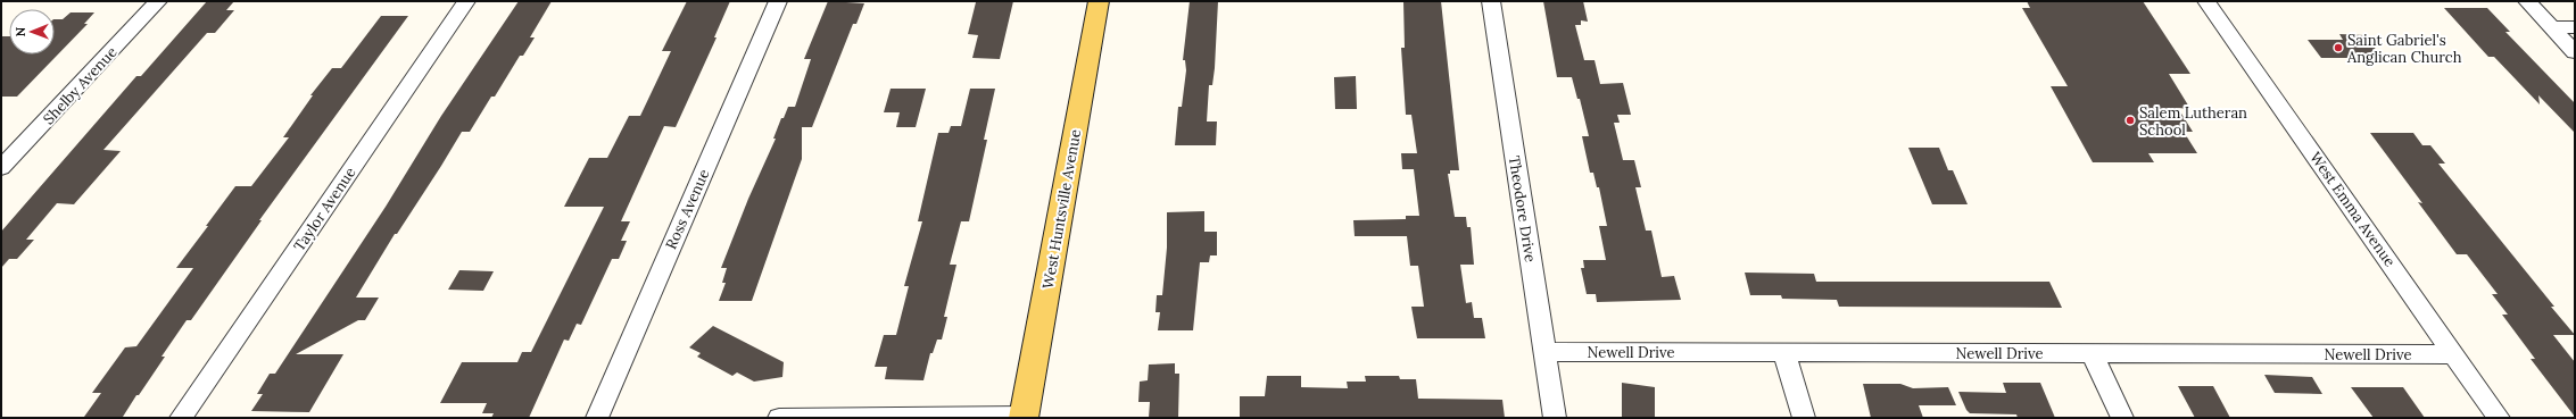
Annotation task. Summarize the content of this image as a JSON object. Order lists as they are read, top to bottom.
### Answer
{
  "streets": {
    "main road": ["West Huntsville Avenue"],
    "street": [
      "Shelby Avenue",
      "Taylor Avenue",
      "Ross Avenue",
      "Theodore Drive",
      "West Emma Avenue",
      "Newell Drive"
    ]
  },
  "crossings": [
    ["Theodore Drive", "Newell Drive"],
    ["West Emma Avenue", "Newell Drive"]
  ],
  "places": ["Saint Gabriel's Anglican Church", "Salem Lutheran School"],
  "north": "left"
}
